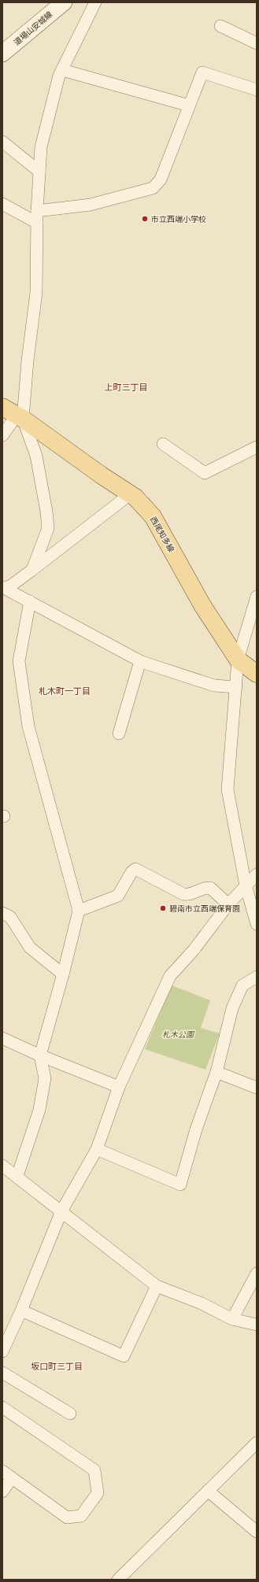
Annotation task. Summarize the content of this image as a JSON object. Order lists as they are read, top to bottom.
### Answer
{
  "streets": {
    "main road": ["道場山安城線", "西尾知多線"]
  },
  "districts": ["上町三丁目", "札木町一丁目", "坂口町三丁目"],
  "parks": ["札木公園"],
  "places": ["市立西端小学校", "碧南市立西端保育園"]
}
